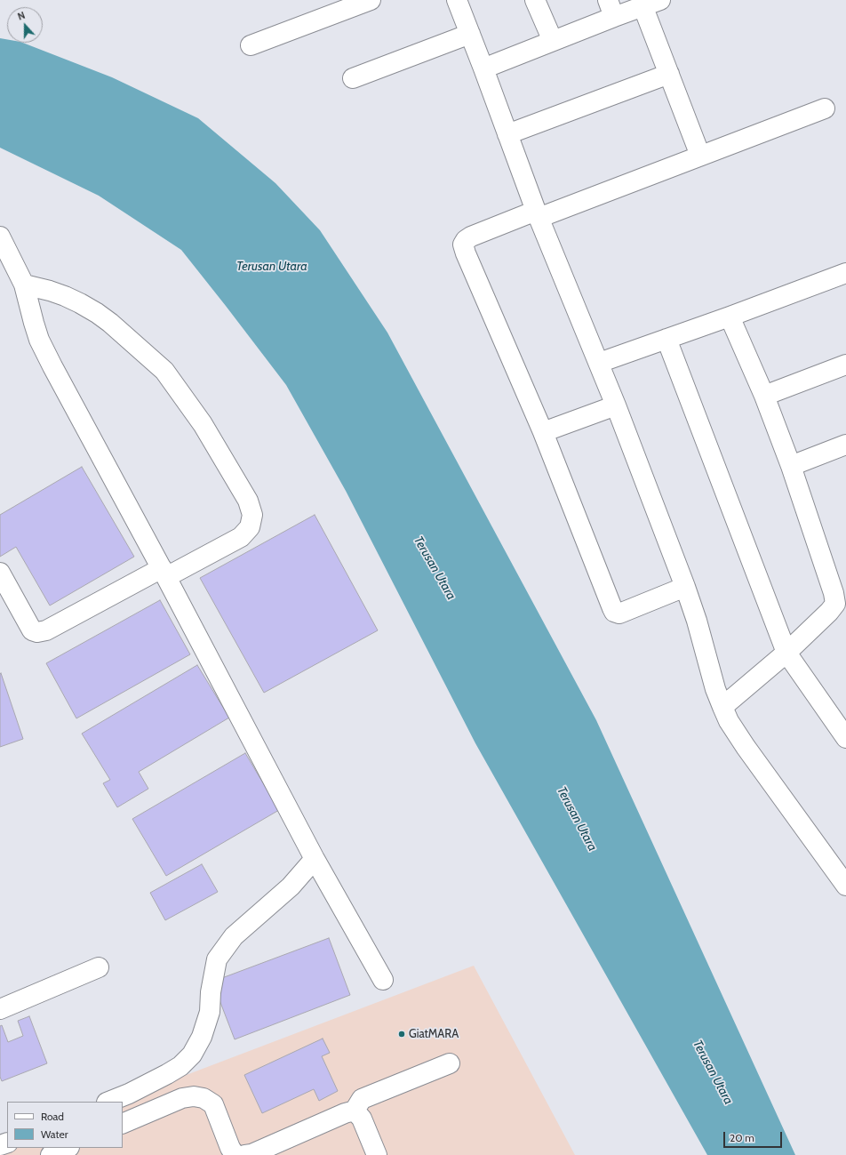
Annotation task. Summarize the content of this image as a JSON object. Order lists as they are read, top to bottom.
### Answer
{
  "water": ["Terusan Utara"],
  "places": ["GiatMARA"],
  "legend": ["Road", "Water"],
  "scale_bar": "20 m",
  "north": "top"
}
